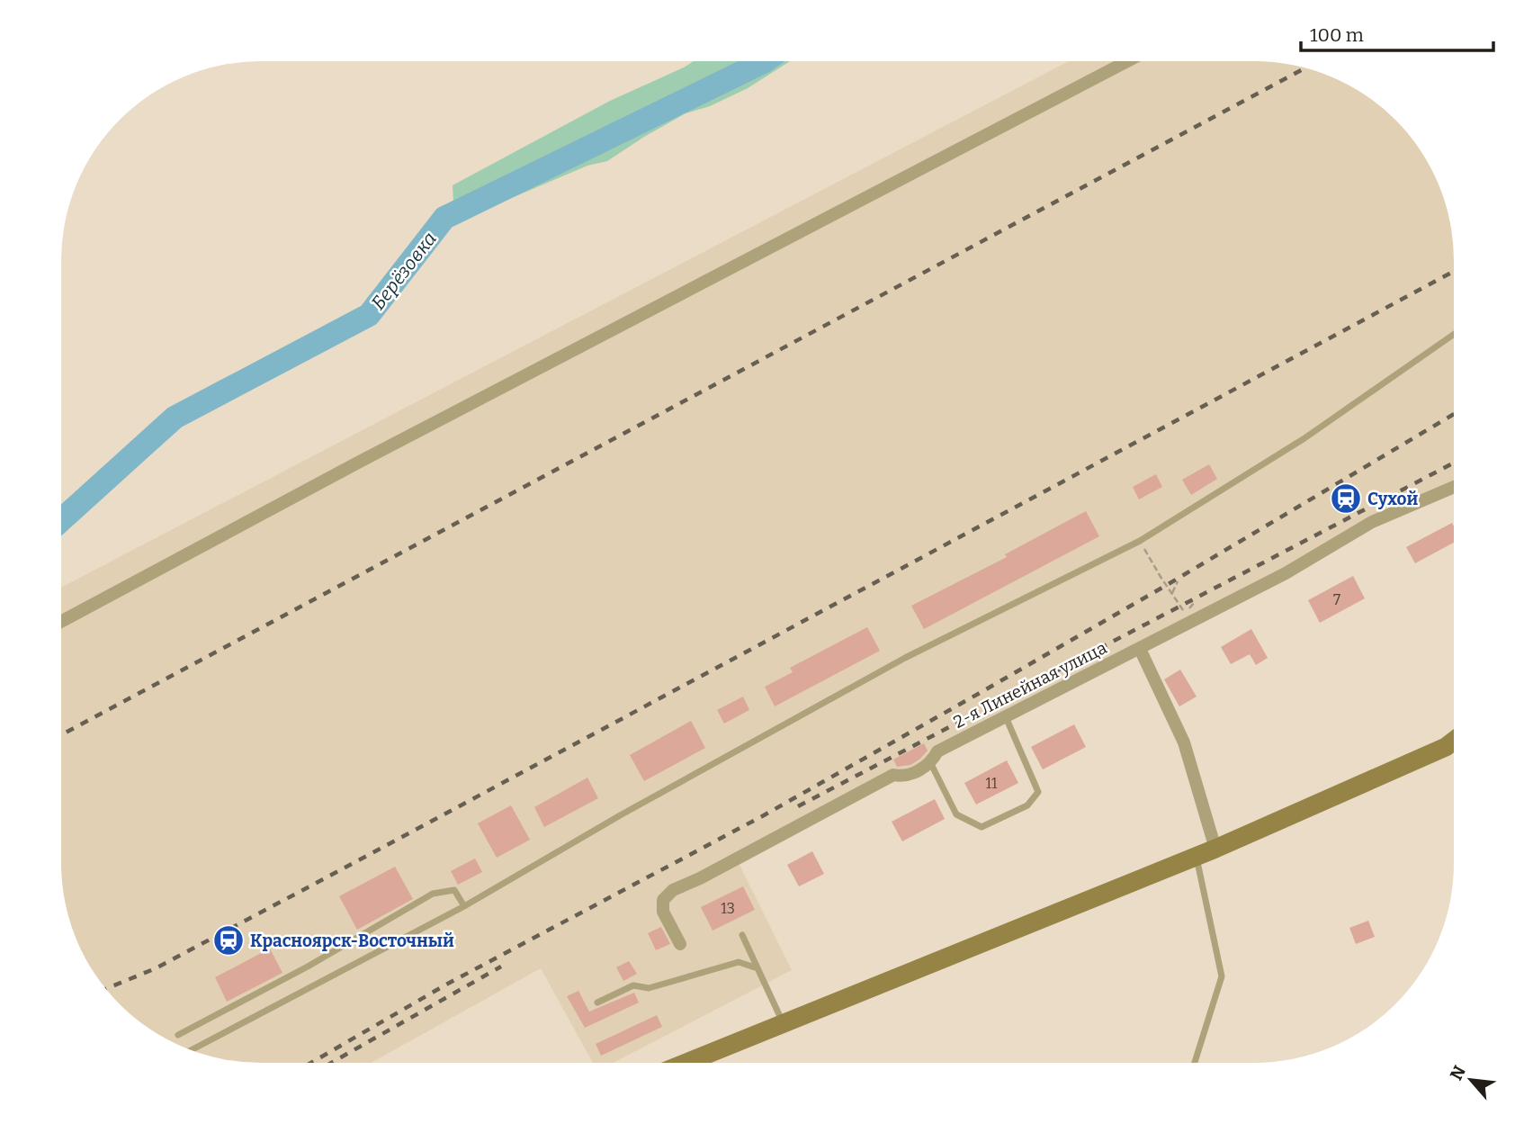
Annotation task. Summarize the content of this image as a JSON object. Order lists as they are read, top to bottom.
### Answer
{
  "streets": {
    "street": ["2-я Линейная улица"]
  },
  "water": ["Берёзовка"],
  "places": {
    "station": ["Сухой", "Красноярск-Восточный"]
  },
  "house_numbers": ["7", "11", "13"],
  "scale_bar": "100 m",
  "north": "top left"
}
